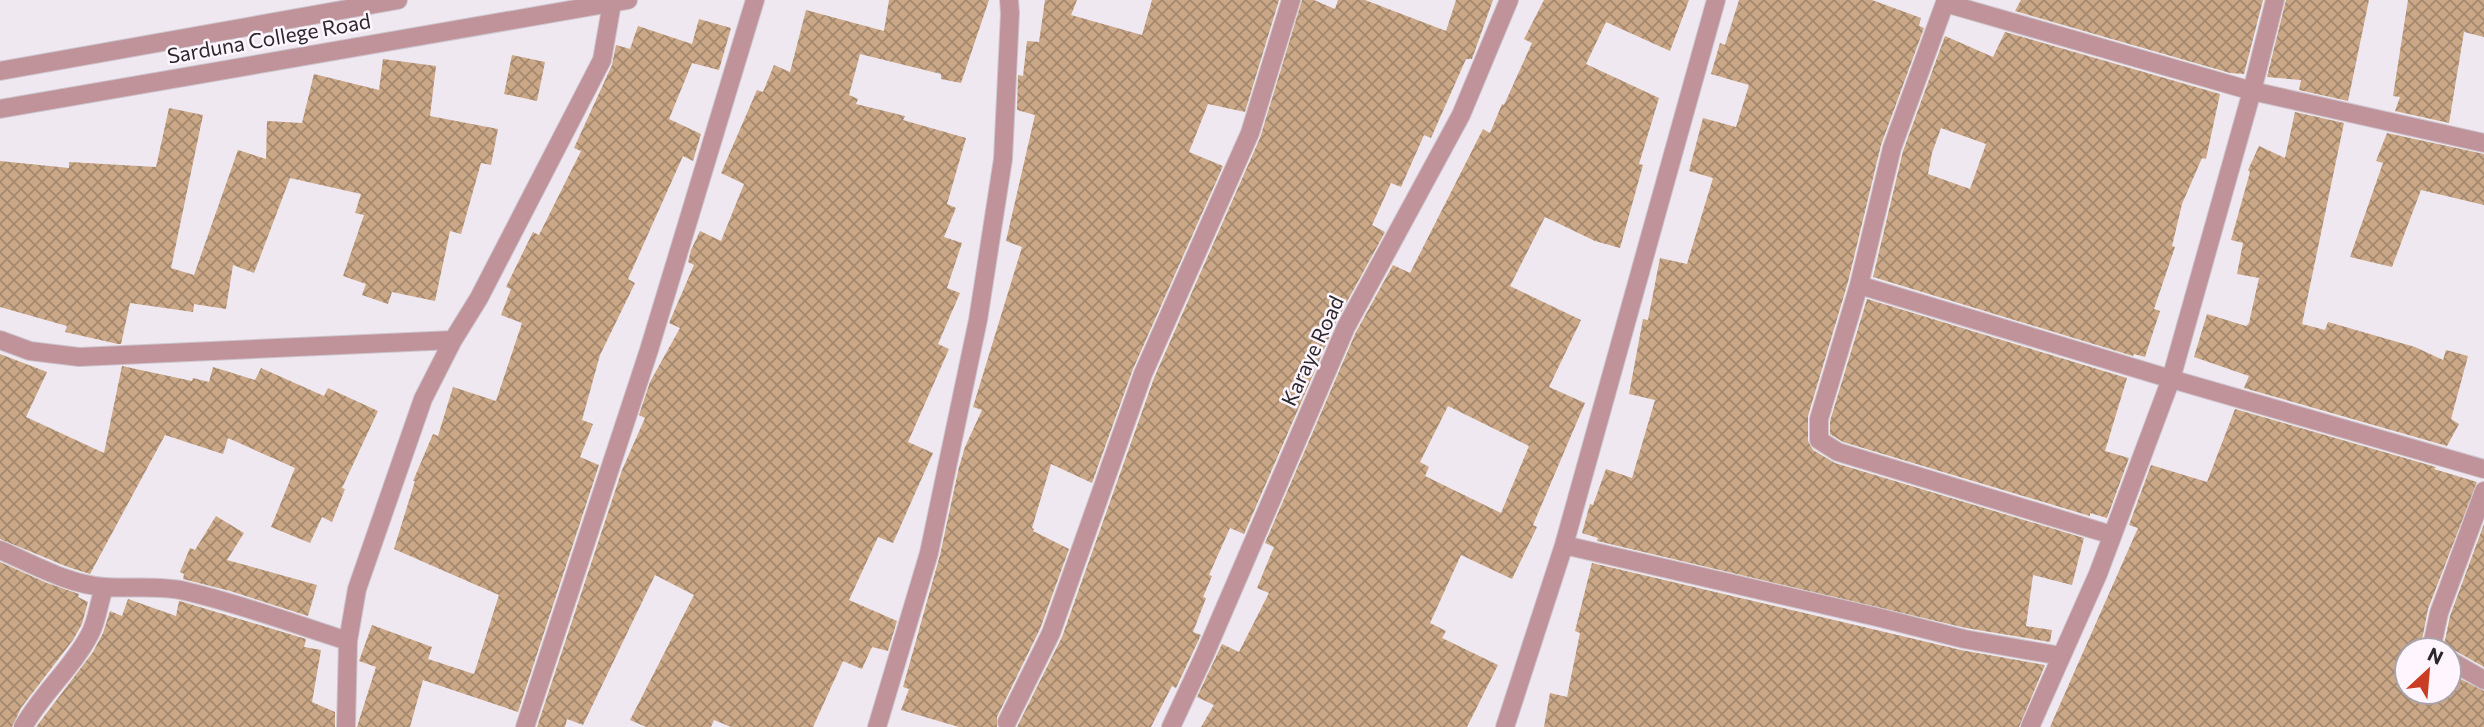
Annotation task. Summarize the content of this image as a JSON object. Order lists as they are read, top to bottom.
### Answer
{
  "streets": {
    "street": ["Sarduna College Road", "Karaye Road"]
  },
  "north": "top right"
}
